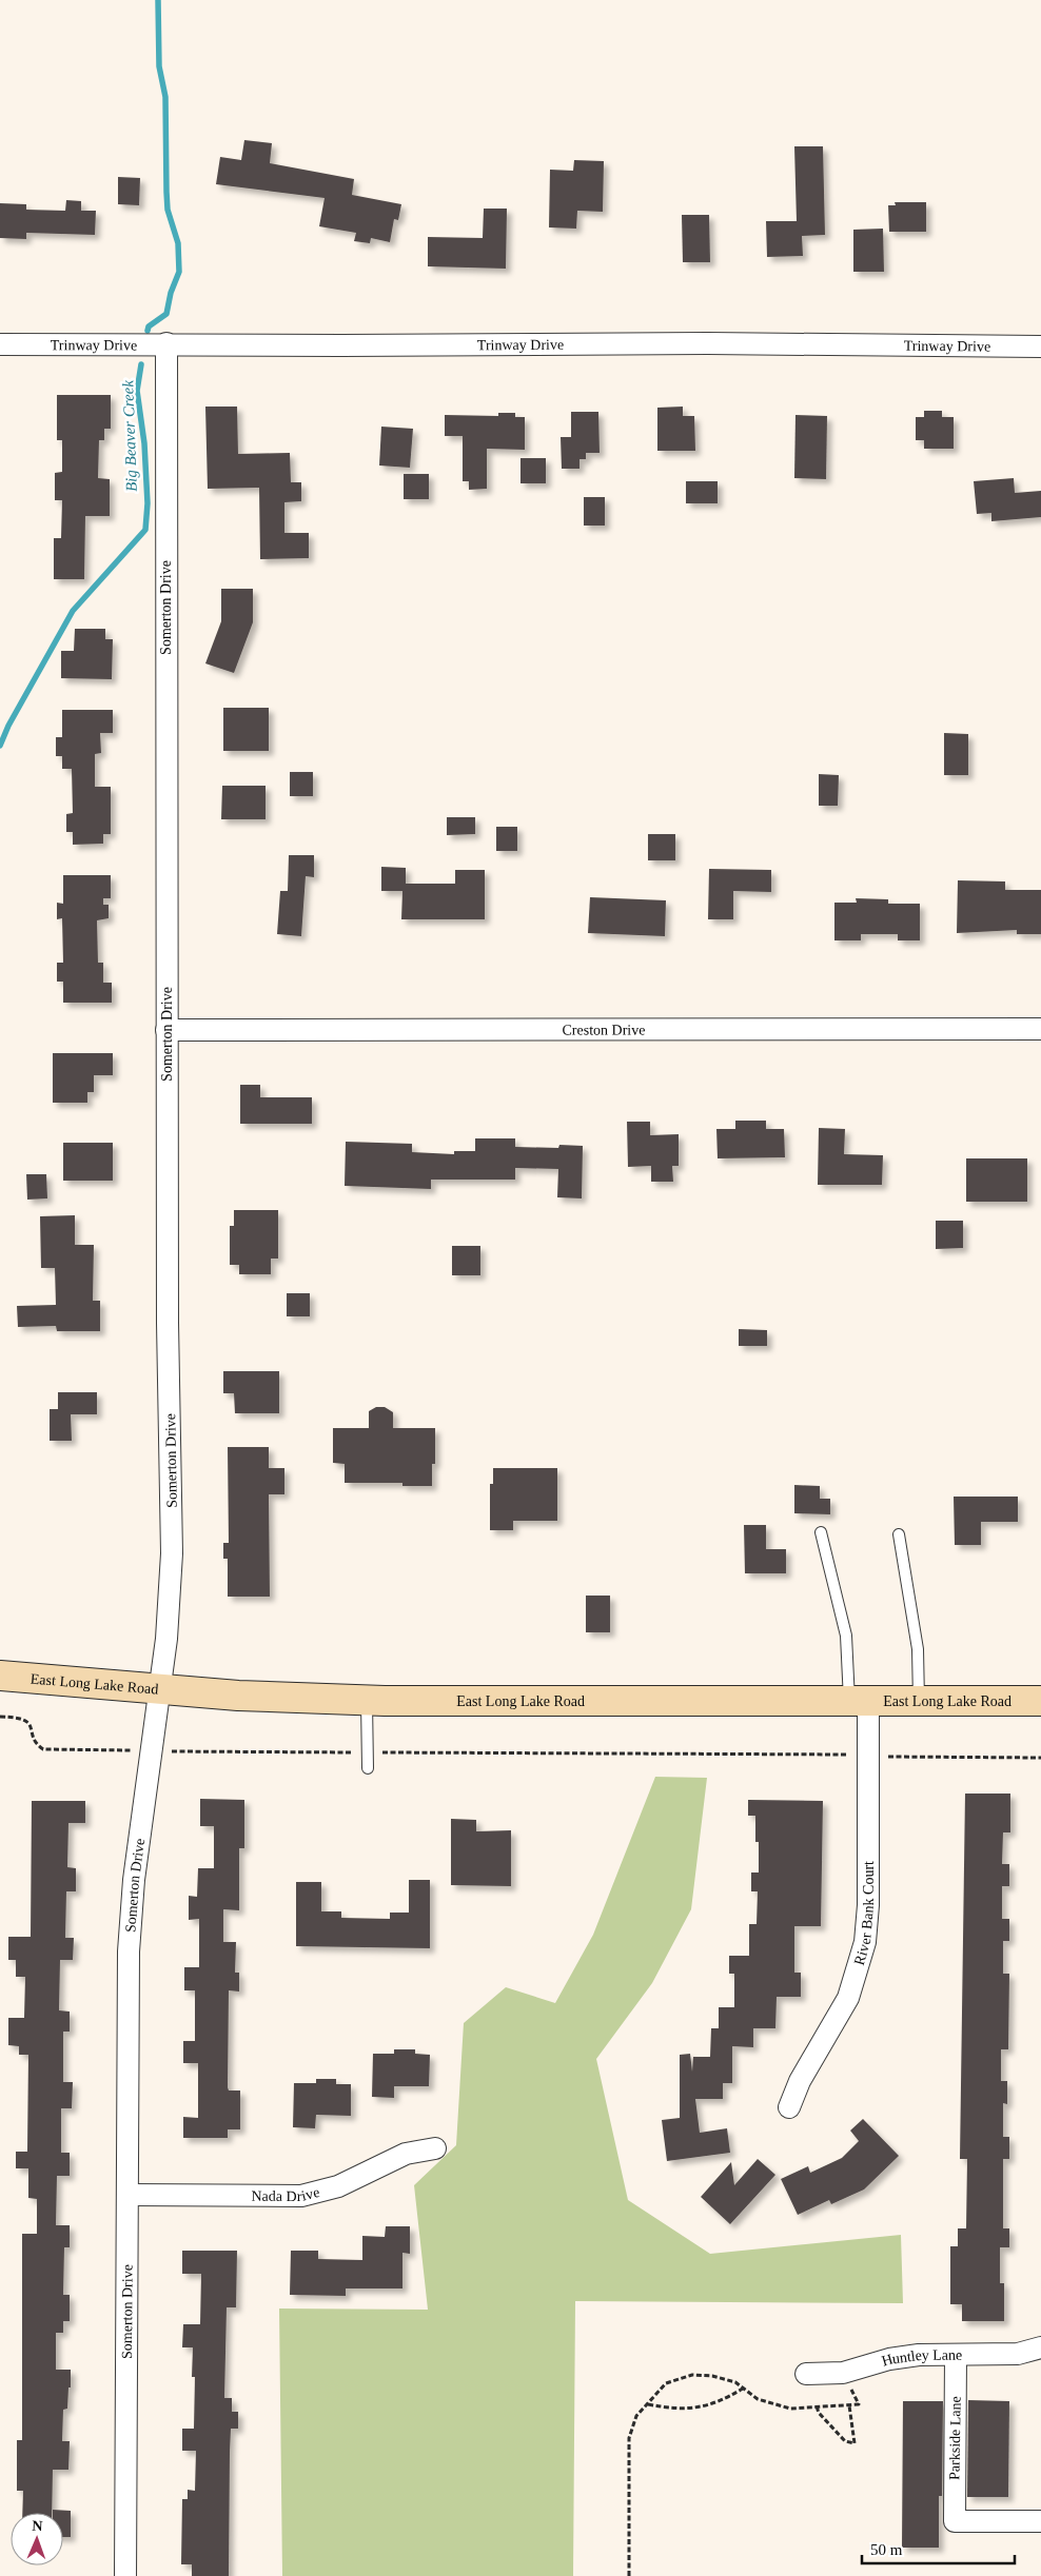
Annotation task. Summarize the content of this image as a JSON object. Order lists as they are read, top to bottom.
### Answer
{
  "streets": {
    "main road": ["East Long Lake Road"],
    "street": [
      "Trinway Drive",
      "Somerton Drive",
      "Creston Drive",
      "River Bank Court",
      "Nada Drive",
      "Huntley Lane",
      "Parkside Lane"
    ]
  },
  "crossings": [
    ["Trinway Drive", "Somerton Drive"],
    ["Somerton Drive", "Creston Drive"],
    ["Somerton Drive", "East Long Lake Road"],
    ["Somerton Drive", "Nada Drive"],
    ["East Long Lake Road", "River Bank Court"],
    ["Huntley Lane", "Parkside Lane"]
  ],
  "water": ["Big Beaver Creek"],
  "scale_bar": "50 m",
  "north": "top"
}
